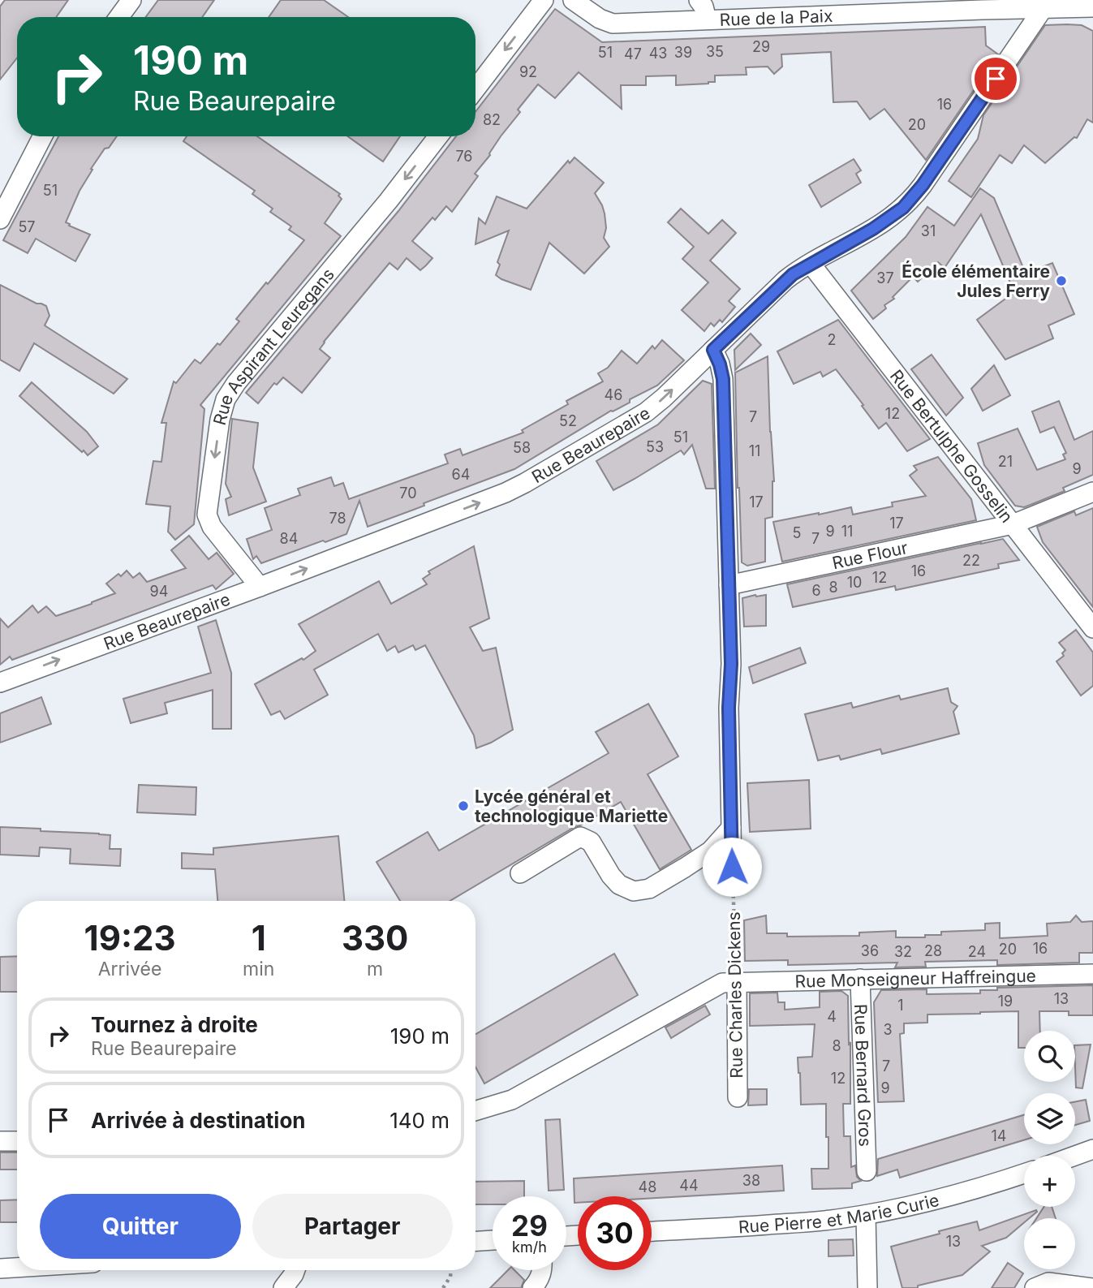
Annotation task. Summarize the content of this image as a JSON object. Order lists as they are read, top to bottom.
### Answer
{
  "streets": {
    "street": [
      "Rue de la Paix",
      "Rue Aspirant Leuregans",
      "Rue Beaurepaire",
      "Rue Bertulphe Gosselin",
      "Rue Flour",
      "Rue Monseigneur Haffreingue",
      "Rue Charles Dickens",
      "Rue Bernard Gros",
      "Rue Pierre et Marie Curie"
    ]
  },
  "crossings": [
    ["Rue de la Paix", "Rue Beaurepaire"],
    ["Rue Aspirant Leuregans", "Rue Beaurepaire"],
    ["Rue Beaurepaire", "Rue Bertulphe Gosselin"],
    ["Rue Bertulphe Gosselin", "Rue Flour"],
    ["Rue Monseigneur Haffreingue", "Rue Charles Dickens"],
    ["Rue Monseigneur Haffreingue", "Rue Bernard Gros"]
  ],
  "one_way": ["Rue Aspirant Leuregans", "Rue Beaurepaire"],
  "places": ["École élémentaire Jules Ferry", "Lycée général et technologique Mariette"],
  "house_numbers": [
    "29",
    "35",
    "51",
    "39",
    "43",
    "47",
    "92",
    "16",
    "82",
    "20",
    "76",
    "51",
    "57",
    "31",
    "37",
    "2",
    "46",
    "12",
    "7",
    "52",
    "51",
    "53",
    "58",
    "11",
    "21",
    "9",
    "64",
    "70",
    "17",
    "78",
    "17",
    "9",
    "11",
    "5",
    "84",
    "7",
    "22",
    "16",
    "12",
    "10",
    "8",
    "6",
    "94",
    "16",
    "20",
    "36",
    "28",
    "32",
    "24",
    "13",
    "19",
    "1",
    "4",
    "3",
    "8",
    "7",
    "12",
    "9",
    "14",
    "38",
    "44",
    "48",
    "13"
  ],
  "page": {
    "turn": ["190 m", "Rue Beaurepaire"],
    "eta": [
      "19:23",
      "Arrivée",
      "1",
      "min",
      "330",
      "m"
    ],
    "list": [
      {
        "name": "Tournez à droite",
        "note": "Rue Beaurepaire",
        "value": "190 m"
      },
      {
        "name": "Arrivée à destination",
        "value": "140 m"
      }
    ],
    "map_buttons": ["+", "−"],
    "buttons": ["Quitter", "Partager"],
    "speed": "29 km/h",
    "limit": "30"
  }
}
